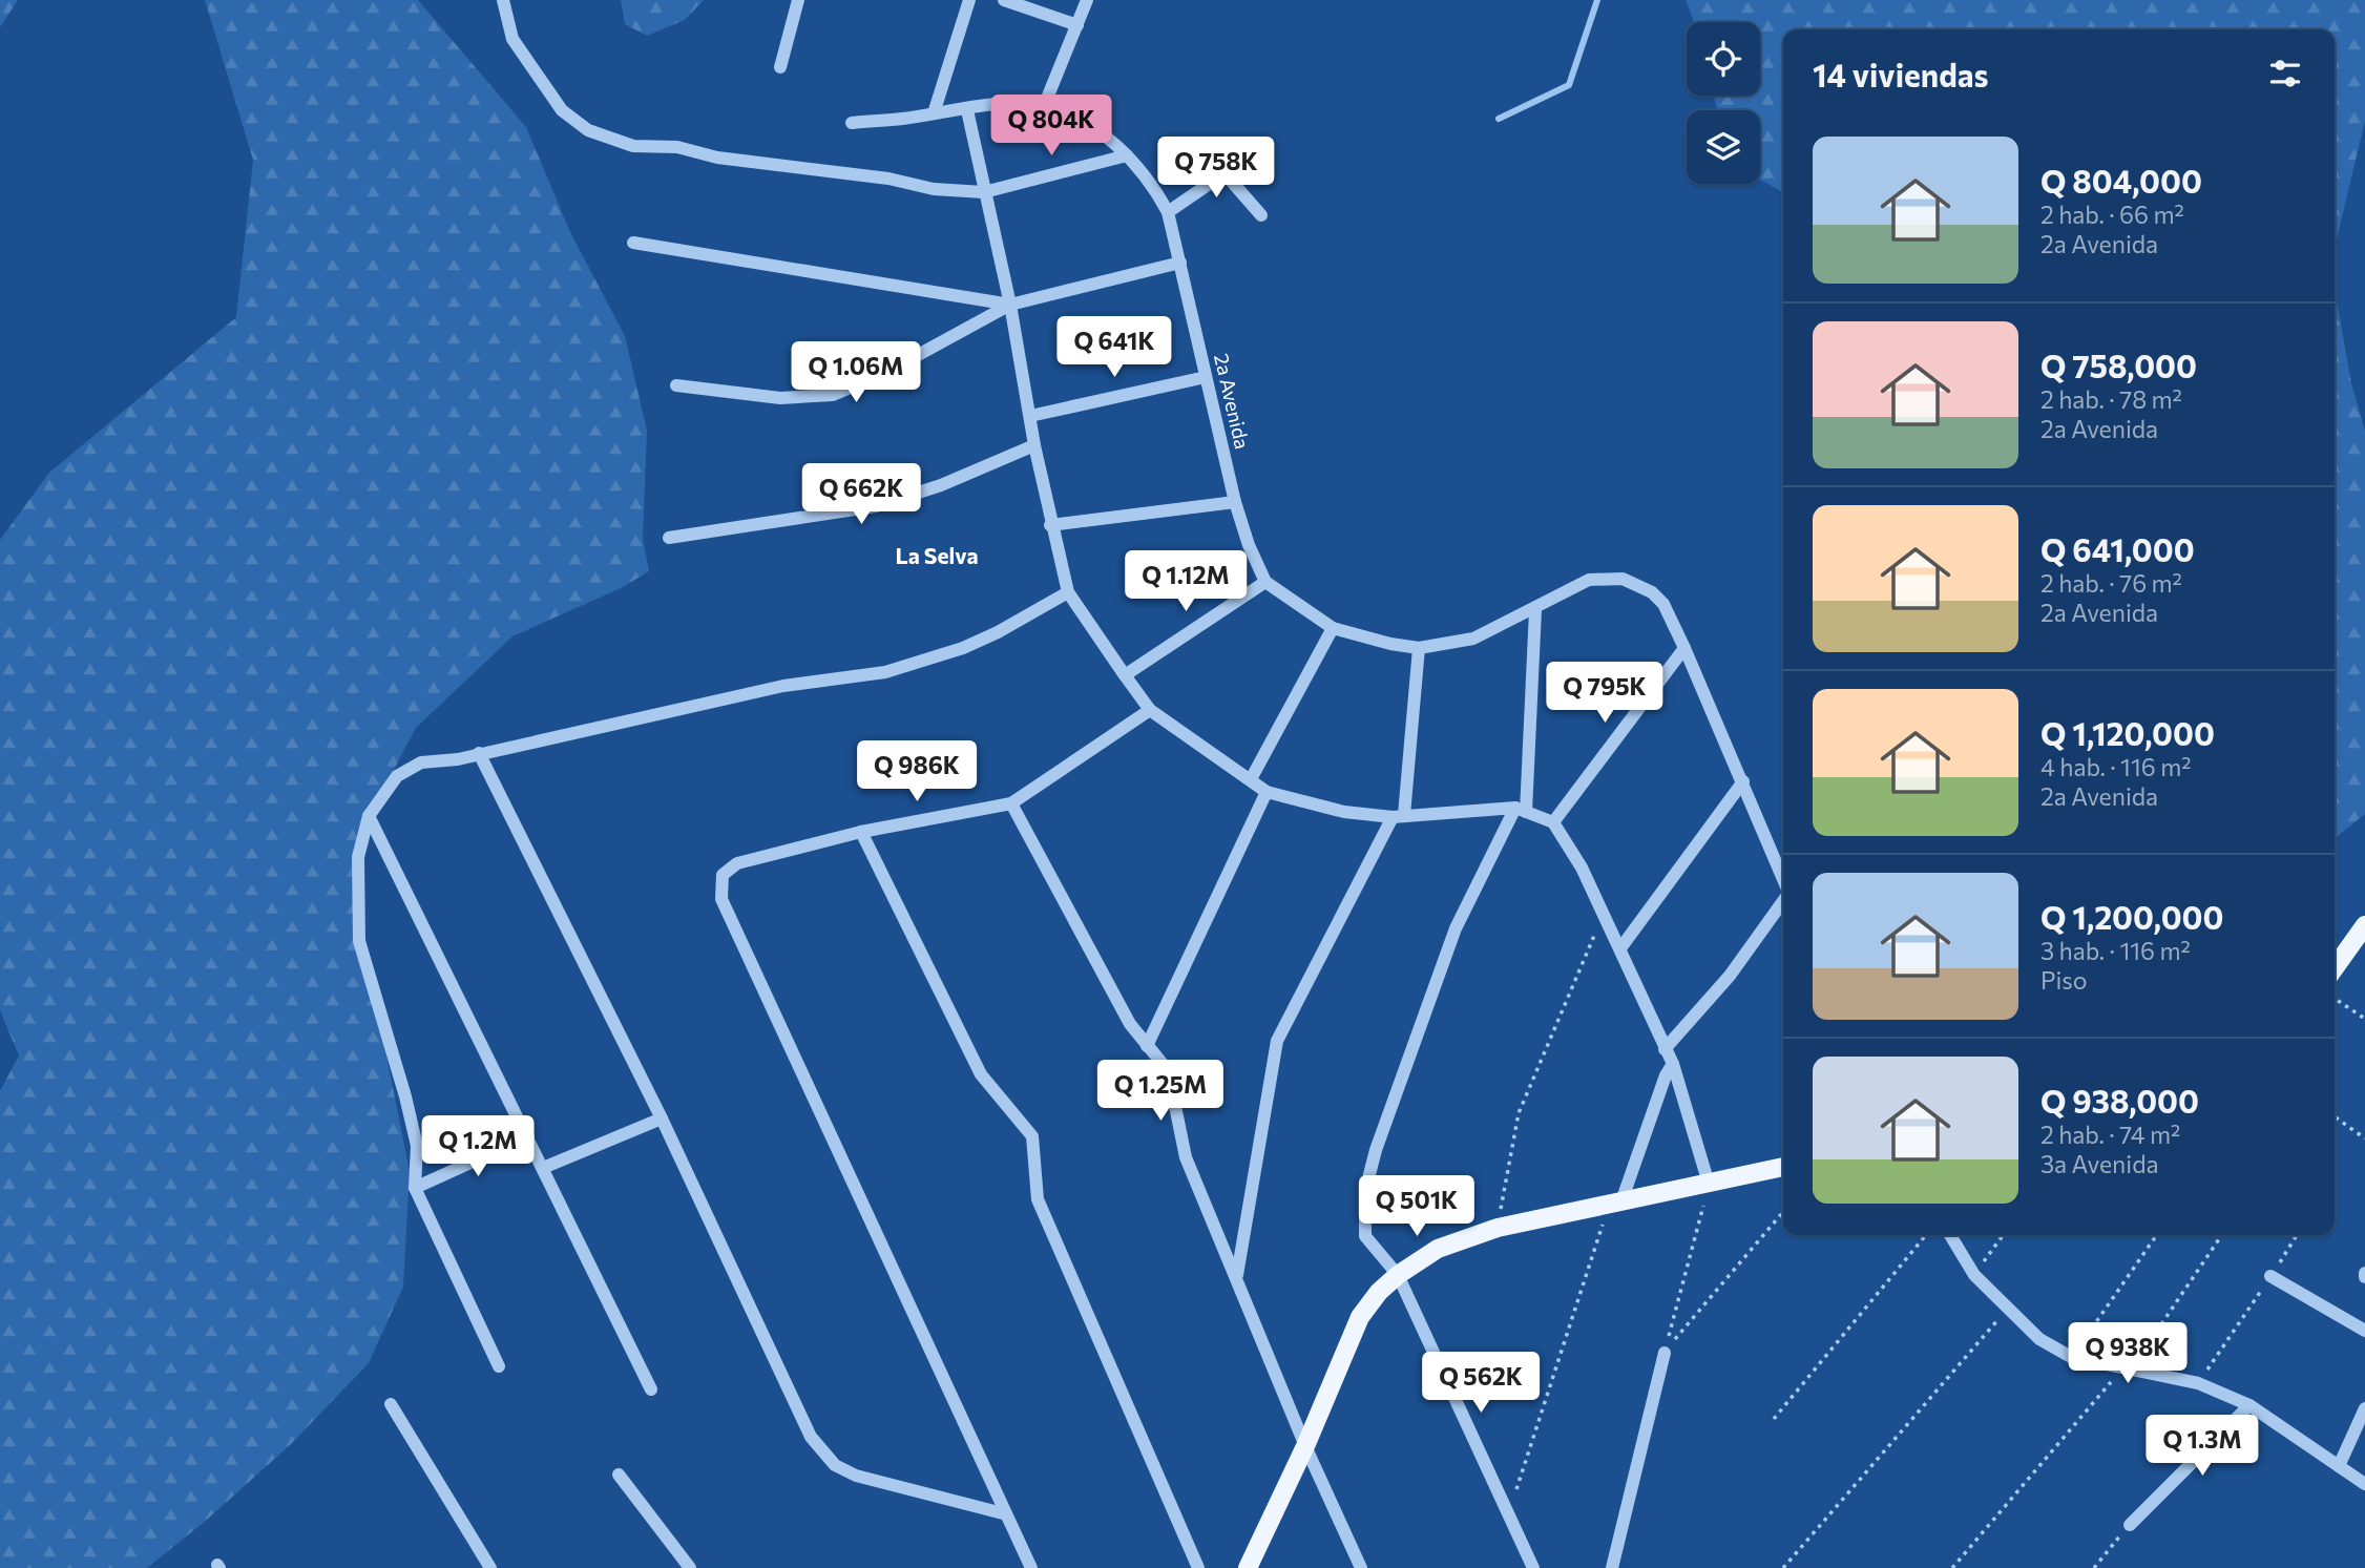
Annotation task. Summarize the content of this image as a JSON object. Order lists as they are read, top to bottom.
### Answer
{
  "streets": {
    "street": ["2a Avenida"]
  },
  "districts": ["La Selva"],
  "page": {
    "heading": "14 viviendas",
    "price": [
      "Q 804K",
      "Q 758K",
      "Q 641K",
      "Q 1.06M",
      "Q 662K",
      "Q 1.12M",
      "Q 795K",
      "Q 986K",
      "Q 1.25M",
      "Q 1.2M",
      "Q 501K",
      "Q 938K",
      "Q 562K",
      "Q 1.3M"
    ],
    "list": [
      {
        "name": "Q 804,000",
        "note": "2 hab. · 66 m² · 2a Avenida"
      },
      {
        "name": "Q 758,000",
        "note": "2 hab. · 78 m² · 2a Avenida"
      },
      {
        "name": "Q 641,000",
        "note": "2 hab. · 76 m² · 2a Avenida"
      },
      {
        "name": "Q 1,120,000",
        "note": "4 hab. · 116 m² · 2a Avenida"
      },
      {
        "name": "Q 1,200,000",
        "note": "3 hab. · 116 m² · Piso"
      },
      {
        "name": "Q 938,000",
        "note": "2 hab. · 74 m² · 3a Avenida"
      }
    ]
  }
}
